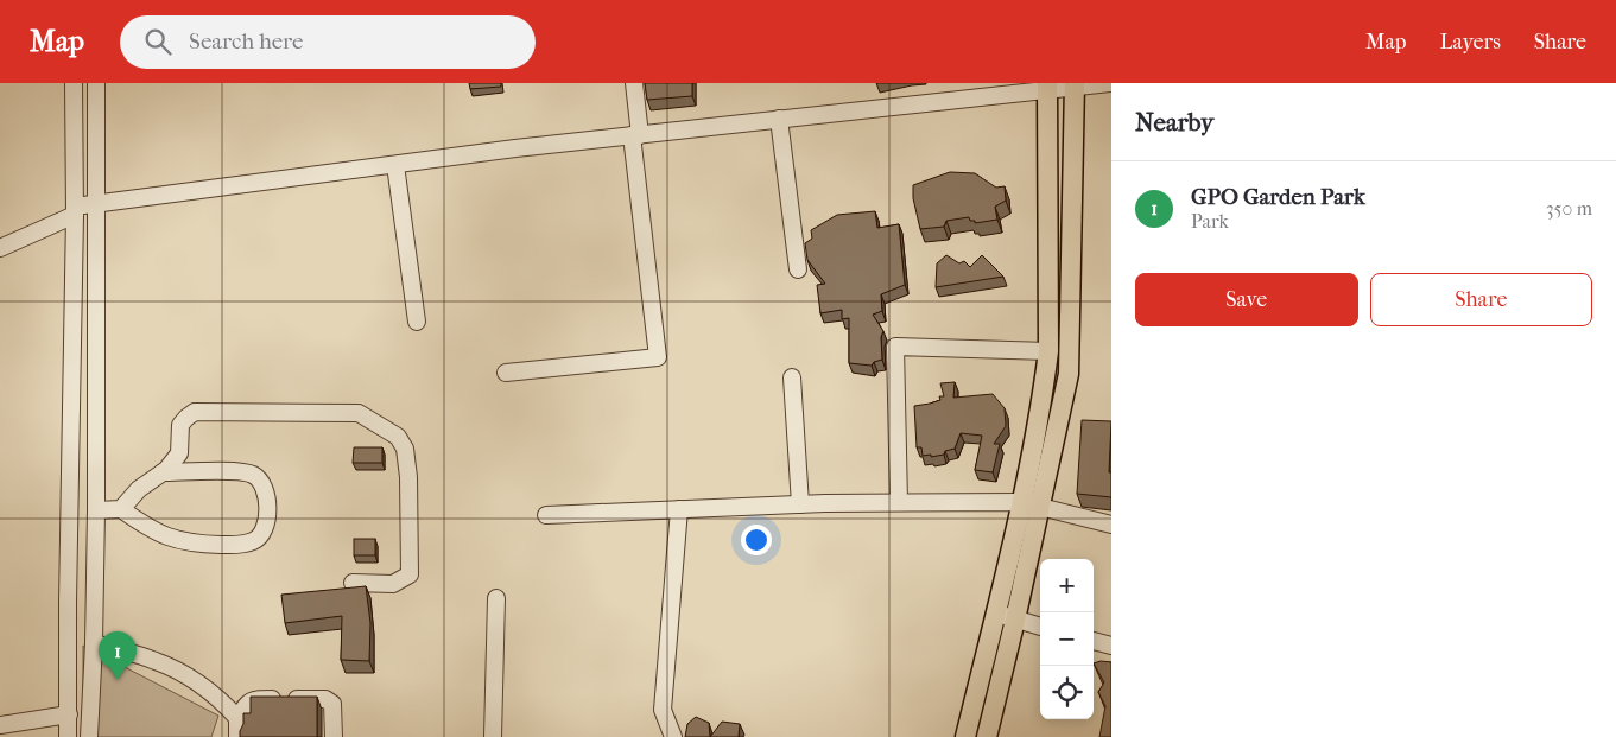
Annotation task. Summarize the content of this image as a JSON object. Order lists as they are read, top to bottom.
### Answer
{
  "page": {
    "header": "Map",
    "search": "Search here",
    "nav": ["Map", "Layers", "Share"],
    "heading": "Nearby",
    "list": [
      {
        "mark": "1",
        "name": "GPO Garden Park",
        "note": "Park",
        "value": "350 m"
      }
    ],
    "buttons": ["Save", "Share"],
    "map_buttons": ["+", "−"],
    "pins": "1"
  }
}
